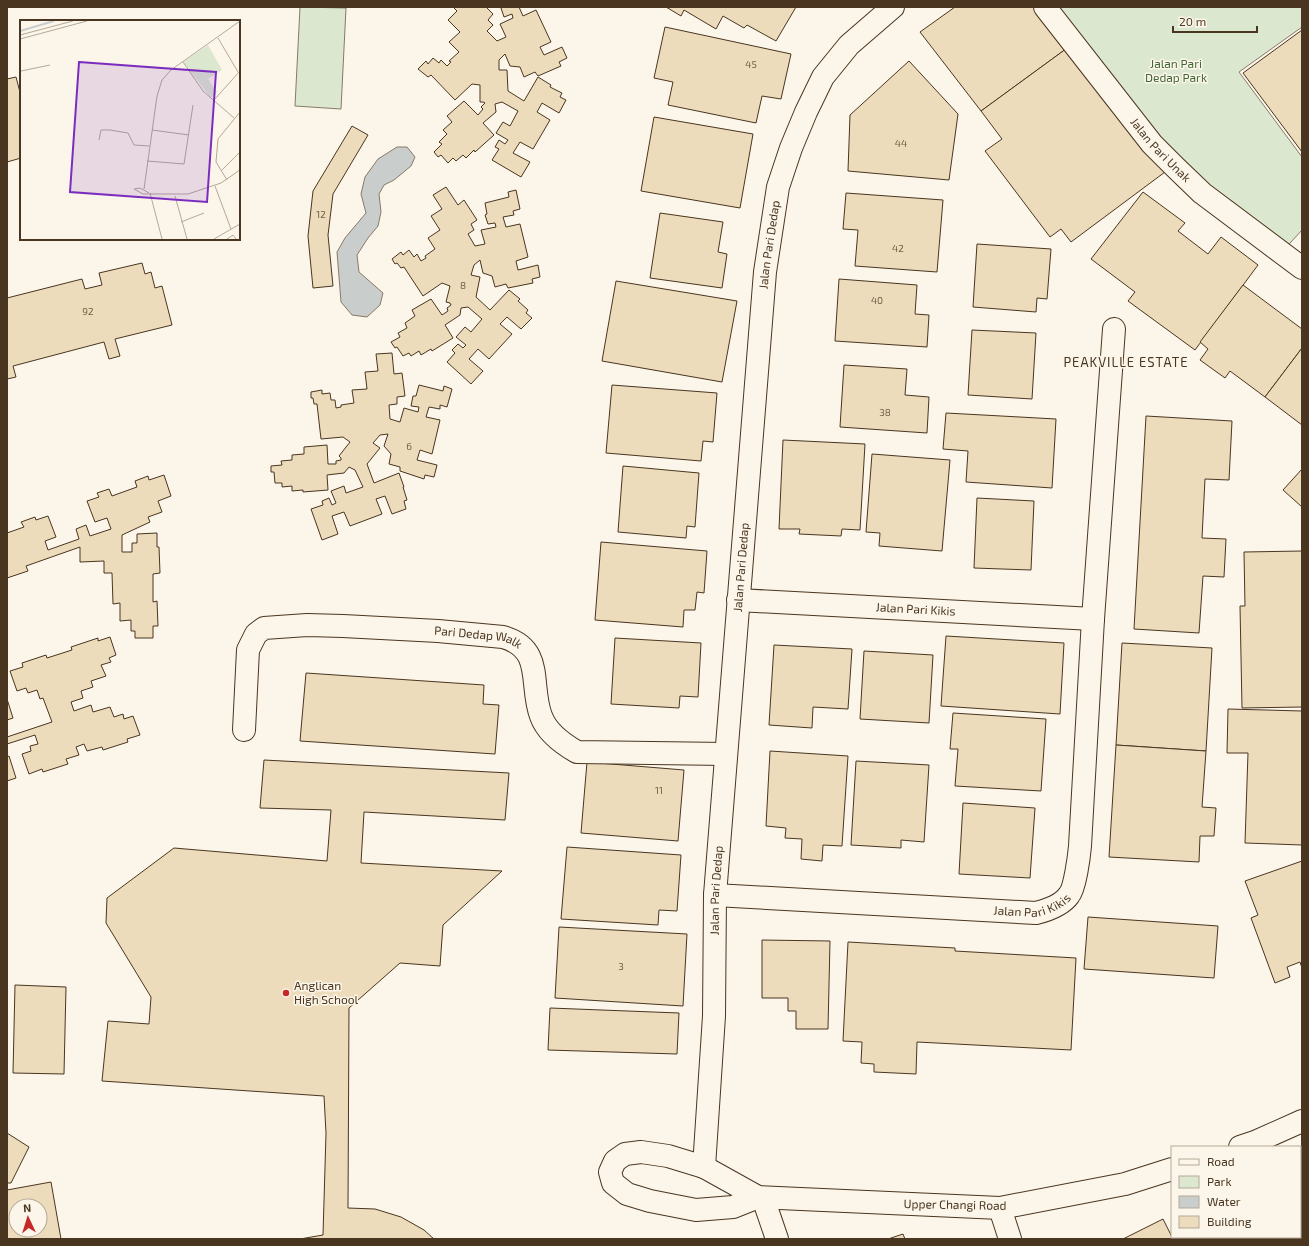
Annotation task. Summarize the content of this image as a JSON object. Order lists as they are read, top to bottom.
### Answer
{
  "streets": {
    "street": [
      "Jalan Pari Unak",
      "Jalan Pari Dedap",
      "Jalan Pari Kikis",
      "Pari Dedap Walk",
      "Upper Changi Road"
    ]
  },
  "crossings": [
    ["Jalan Pari Dedap", "Jalan Pari Kikis"],
    ["Jalan Pari Dedap", "Pari Dedap Walk"],
    ["Jalan Pari Dedap", "Upper Changi Road"]
  ],
  "districts": ["PEAKVILLE ESTATE"],
  "parks": ["Jalan Pari Dedap Park"],
  "places": ["Anglican High School"],
  "house_numbers": [
    "45",
    "44",
    "12",
    "42",
    "8",
    "40",
    "92",
    "38",
    "6",
    "11",
    "3"
  ],
  "legend": [
    "Road",
    "Park",
    "Water",
    "Building"
  ],
  "scale_bar": "20 m",
  "north": "top"
}
